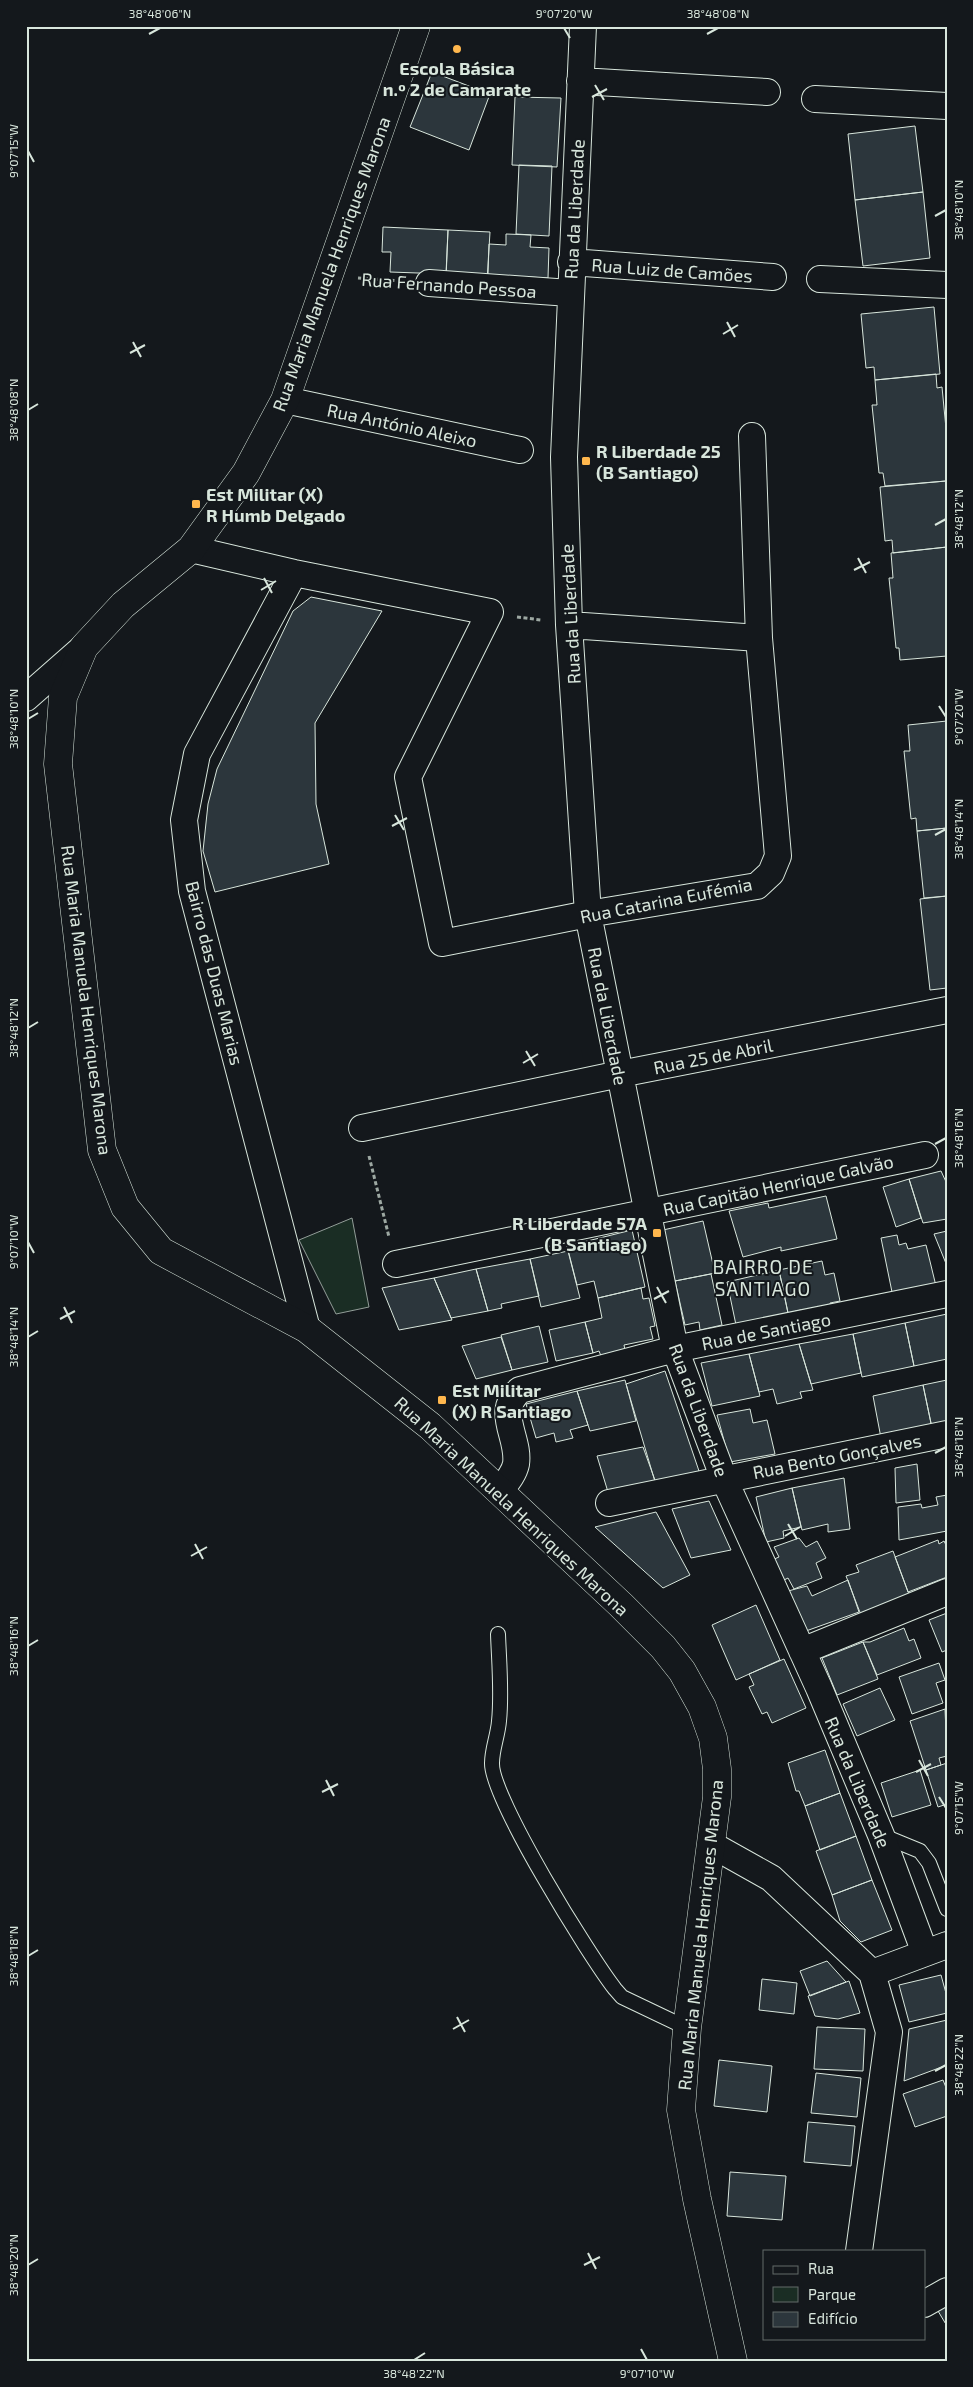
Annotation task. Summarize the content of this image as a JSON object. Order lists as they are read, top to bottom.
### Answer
{
  "streets": {
    "street": [
      "Rua da Liberdade",
      "Rua Maria Manuela Henriques Marona",
      "Rua Luiz de Camões",
      "Rua Fernando Pessoa",
      "Rua António Aleixo",
      "Rua Catarina Eufémia",
      "Bairro das Duas Marias",
      "Rua 25 de Abril",
      "Rua Capitão Henrique Galvão",
      "Rua de Santiago",
      "Rua Bento Gonçalves"
    ]
  },
  "crossings": [
    ["Rua da Liberdade", "Rua Luiz de Camões"],
    ["Rua da Liberdade", "Rua Fernando Pessoa"],
    ["Rua da Liberdade", "Rua Catarina Eufémia"],
    ["Rua da Liberdade", "Rua 25 de Abril"],
    ["Rua da Liberdade", "Rua Capitão Henrique Galvão"],
    ["Rua da Liberdade", "Rua de Santiago"],
    ["Rua da Liberdade", "Rua Bento Gonçalves"],
    ["Rua Maria Manuela Henriques Marona", "Rua Fernando Pessoa"],
    ["Rua Maria Manuela Henriques Marona", "Rua António Aleixo"],
    ["Rua Maria Manuela Henriques Marona", "Bairro das Duas Marias"],
    ["Rua Maria Manuela Henriques Marona", "Rua de Santiago"]
  ],
  "districts": ["BAIRRO DE SANTIAGO"],
  "places": {
    "other": ["Escola Básica n.º 2 de Camarate"],
    "transit": [
      "R Liberdade 25 (B Santiago)",
      "Est Militar (X) R Humb Delgado",
      "R Liberdade 57A (B Santiago)",
      "Est Militar (X) R Santiago"
    ]
  },
  "legend": ["Rua", "Parque", "Edifício"],
  "coordinates": [
    "38°48'06\"N",
    "9°07'20\"W",
    "38°48'08\"N",
    "9°07'15\"W",
    "38°48'10\"N",
    "38°48'12\"N",
    "38°48'14\"N",
    "38°48'16\"N",
    "9°07'10\"W",
    "38°48'18\"N",
    "38°48'22\"N",
    "38°48'20\"N"
  ]
}
